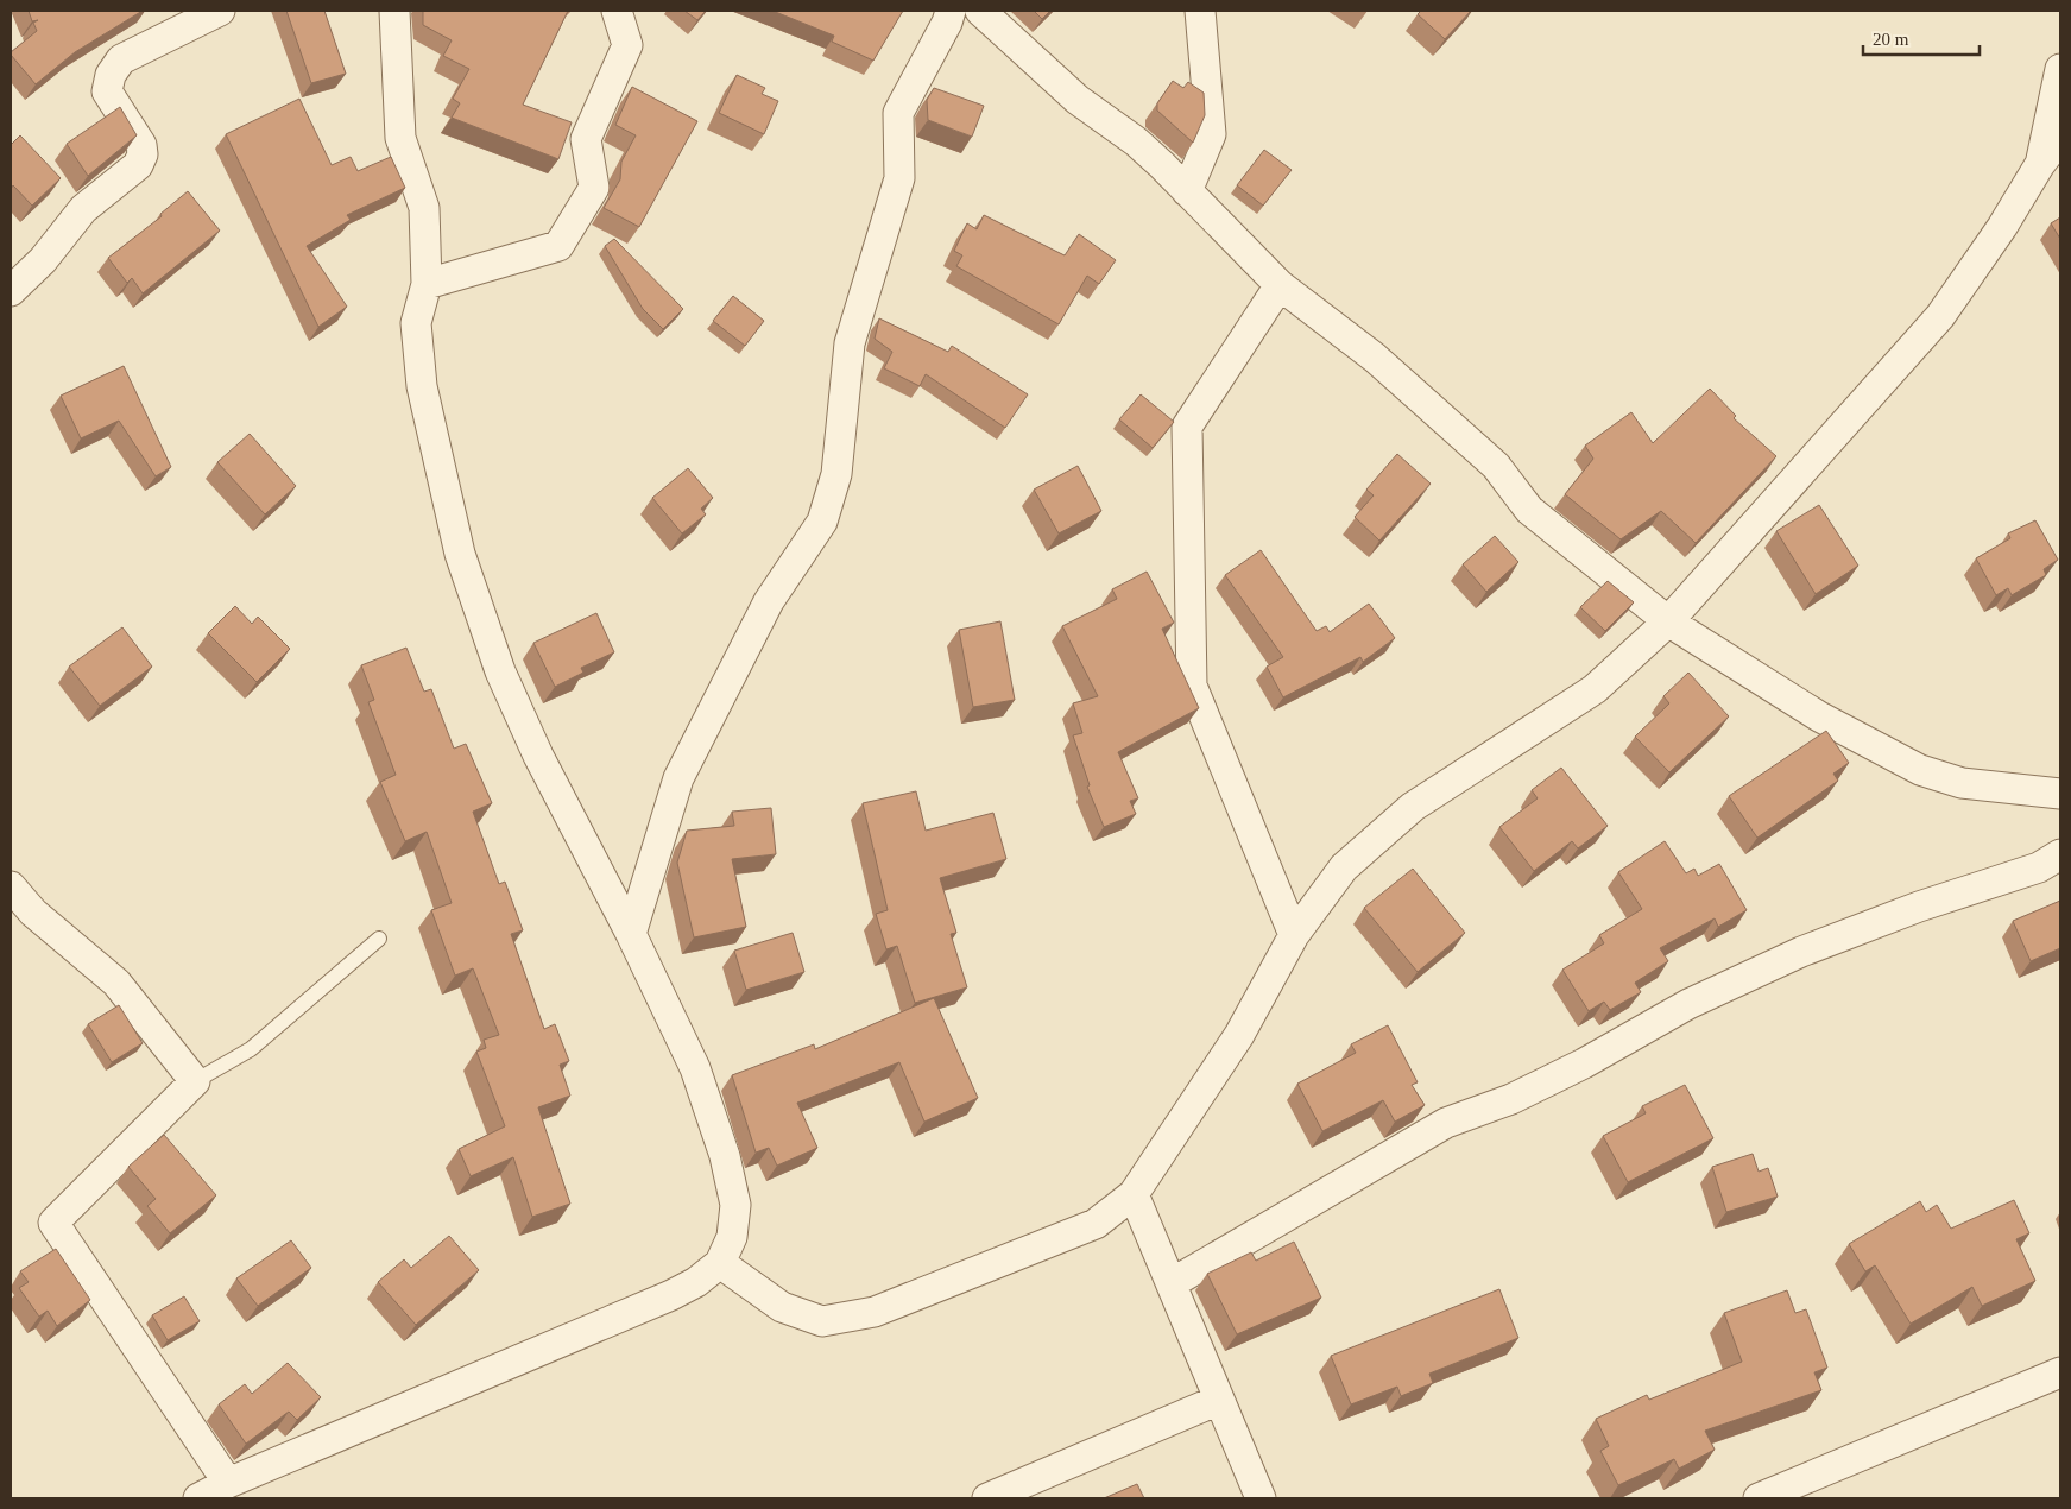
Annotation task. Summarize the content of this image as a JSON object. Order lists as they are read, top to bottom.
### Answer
{
  "scale_bar": "20 m"
}
